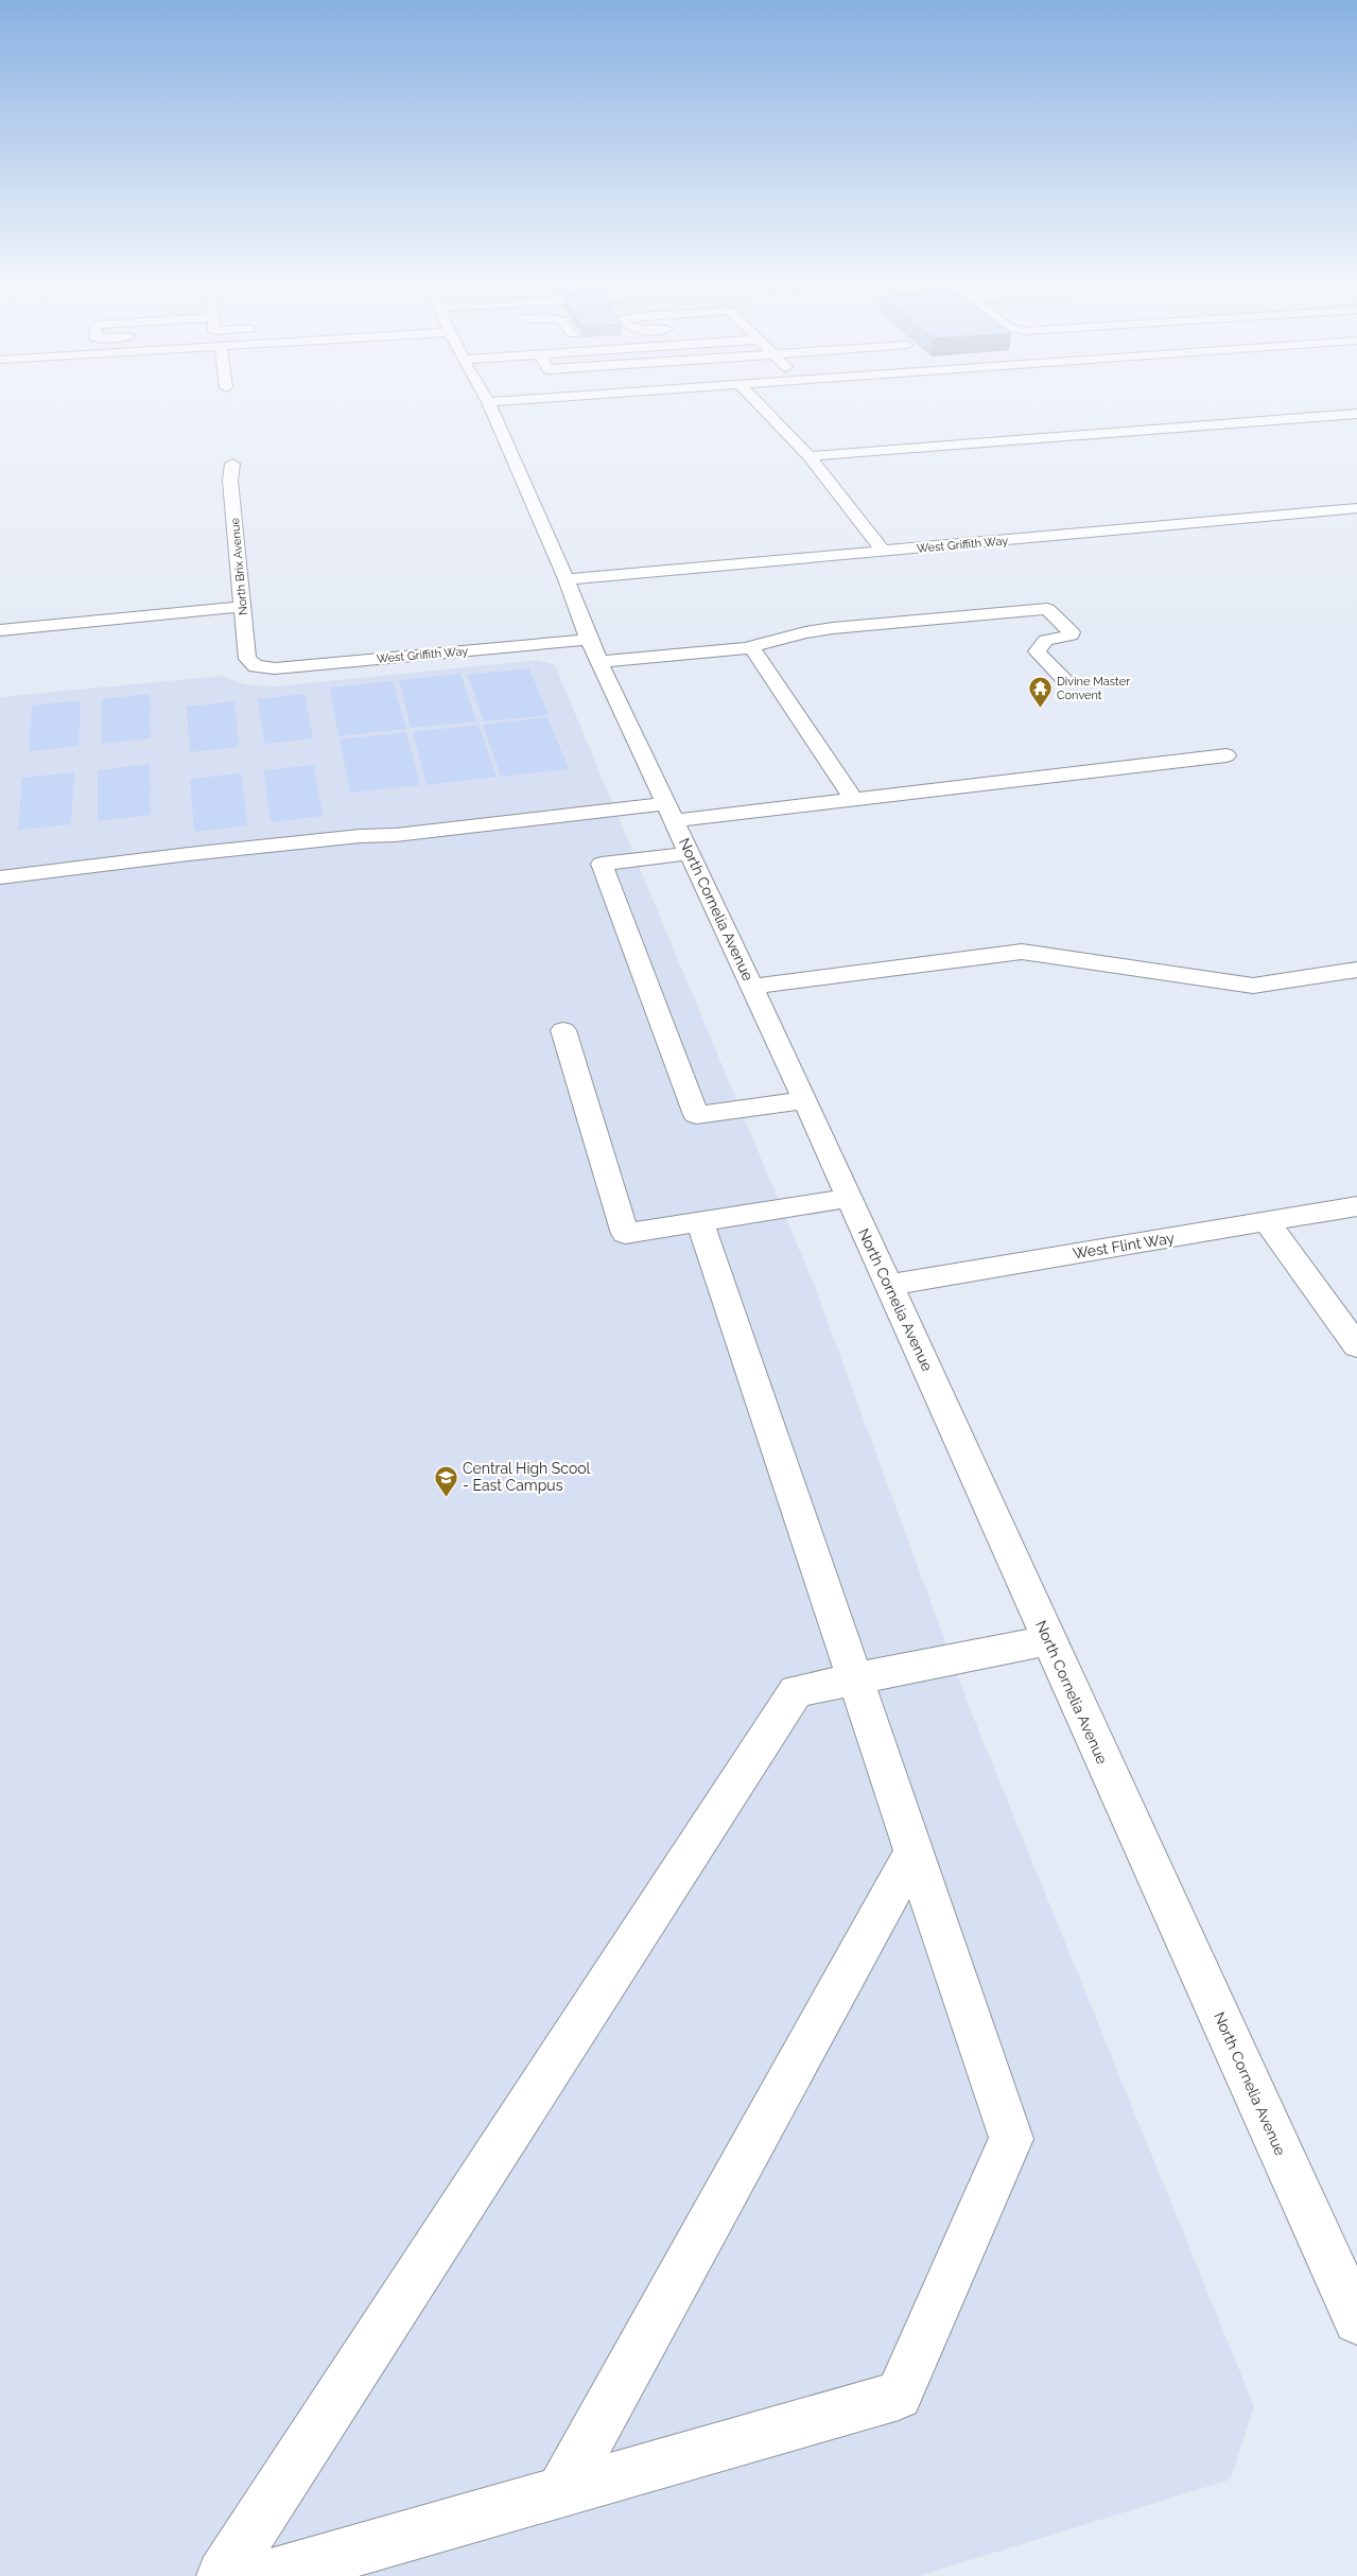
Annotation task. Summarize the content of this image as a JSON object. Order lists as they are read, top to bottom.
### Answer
{
  "streets": {
    "street": [
      "West Griffith Way",
      "North Brix Avenue",
      "North Cornelia Avenue",
      "West Flint Way"
    ]
  },
  "crossings": [
    ["West Griffith Way", "North Brix Avenue"],
    ["West Griffith Way", "North Cornelia Avenue"],
    ["North Cornelia Avenue", "West Flint Way"]
  ],
  "places": {
    "temple": ["Divine Master Convent"],
    "school or university": ["Central High Scool - East Campus"]
  }
}
